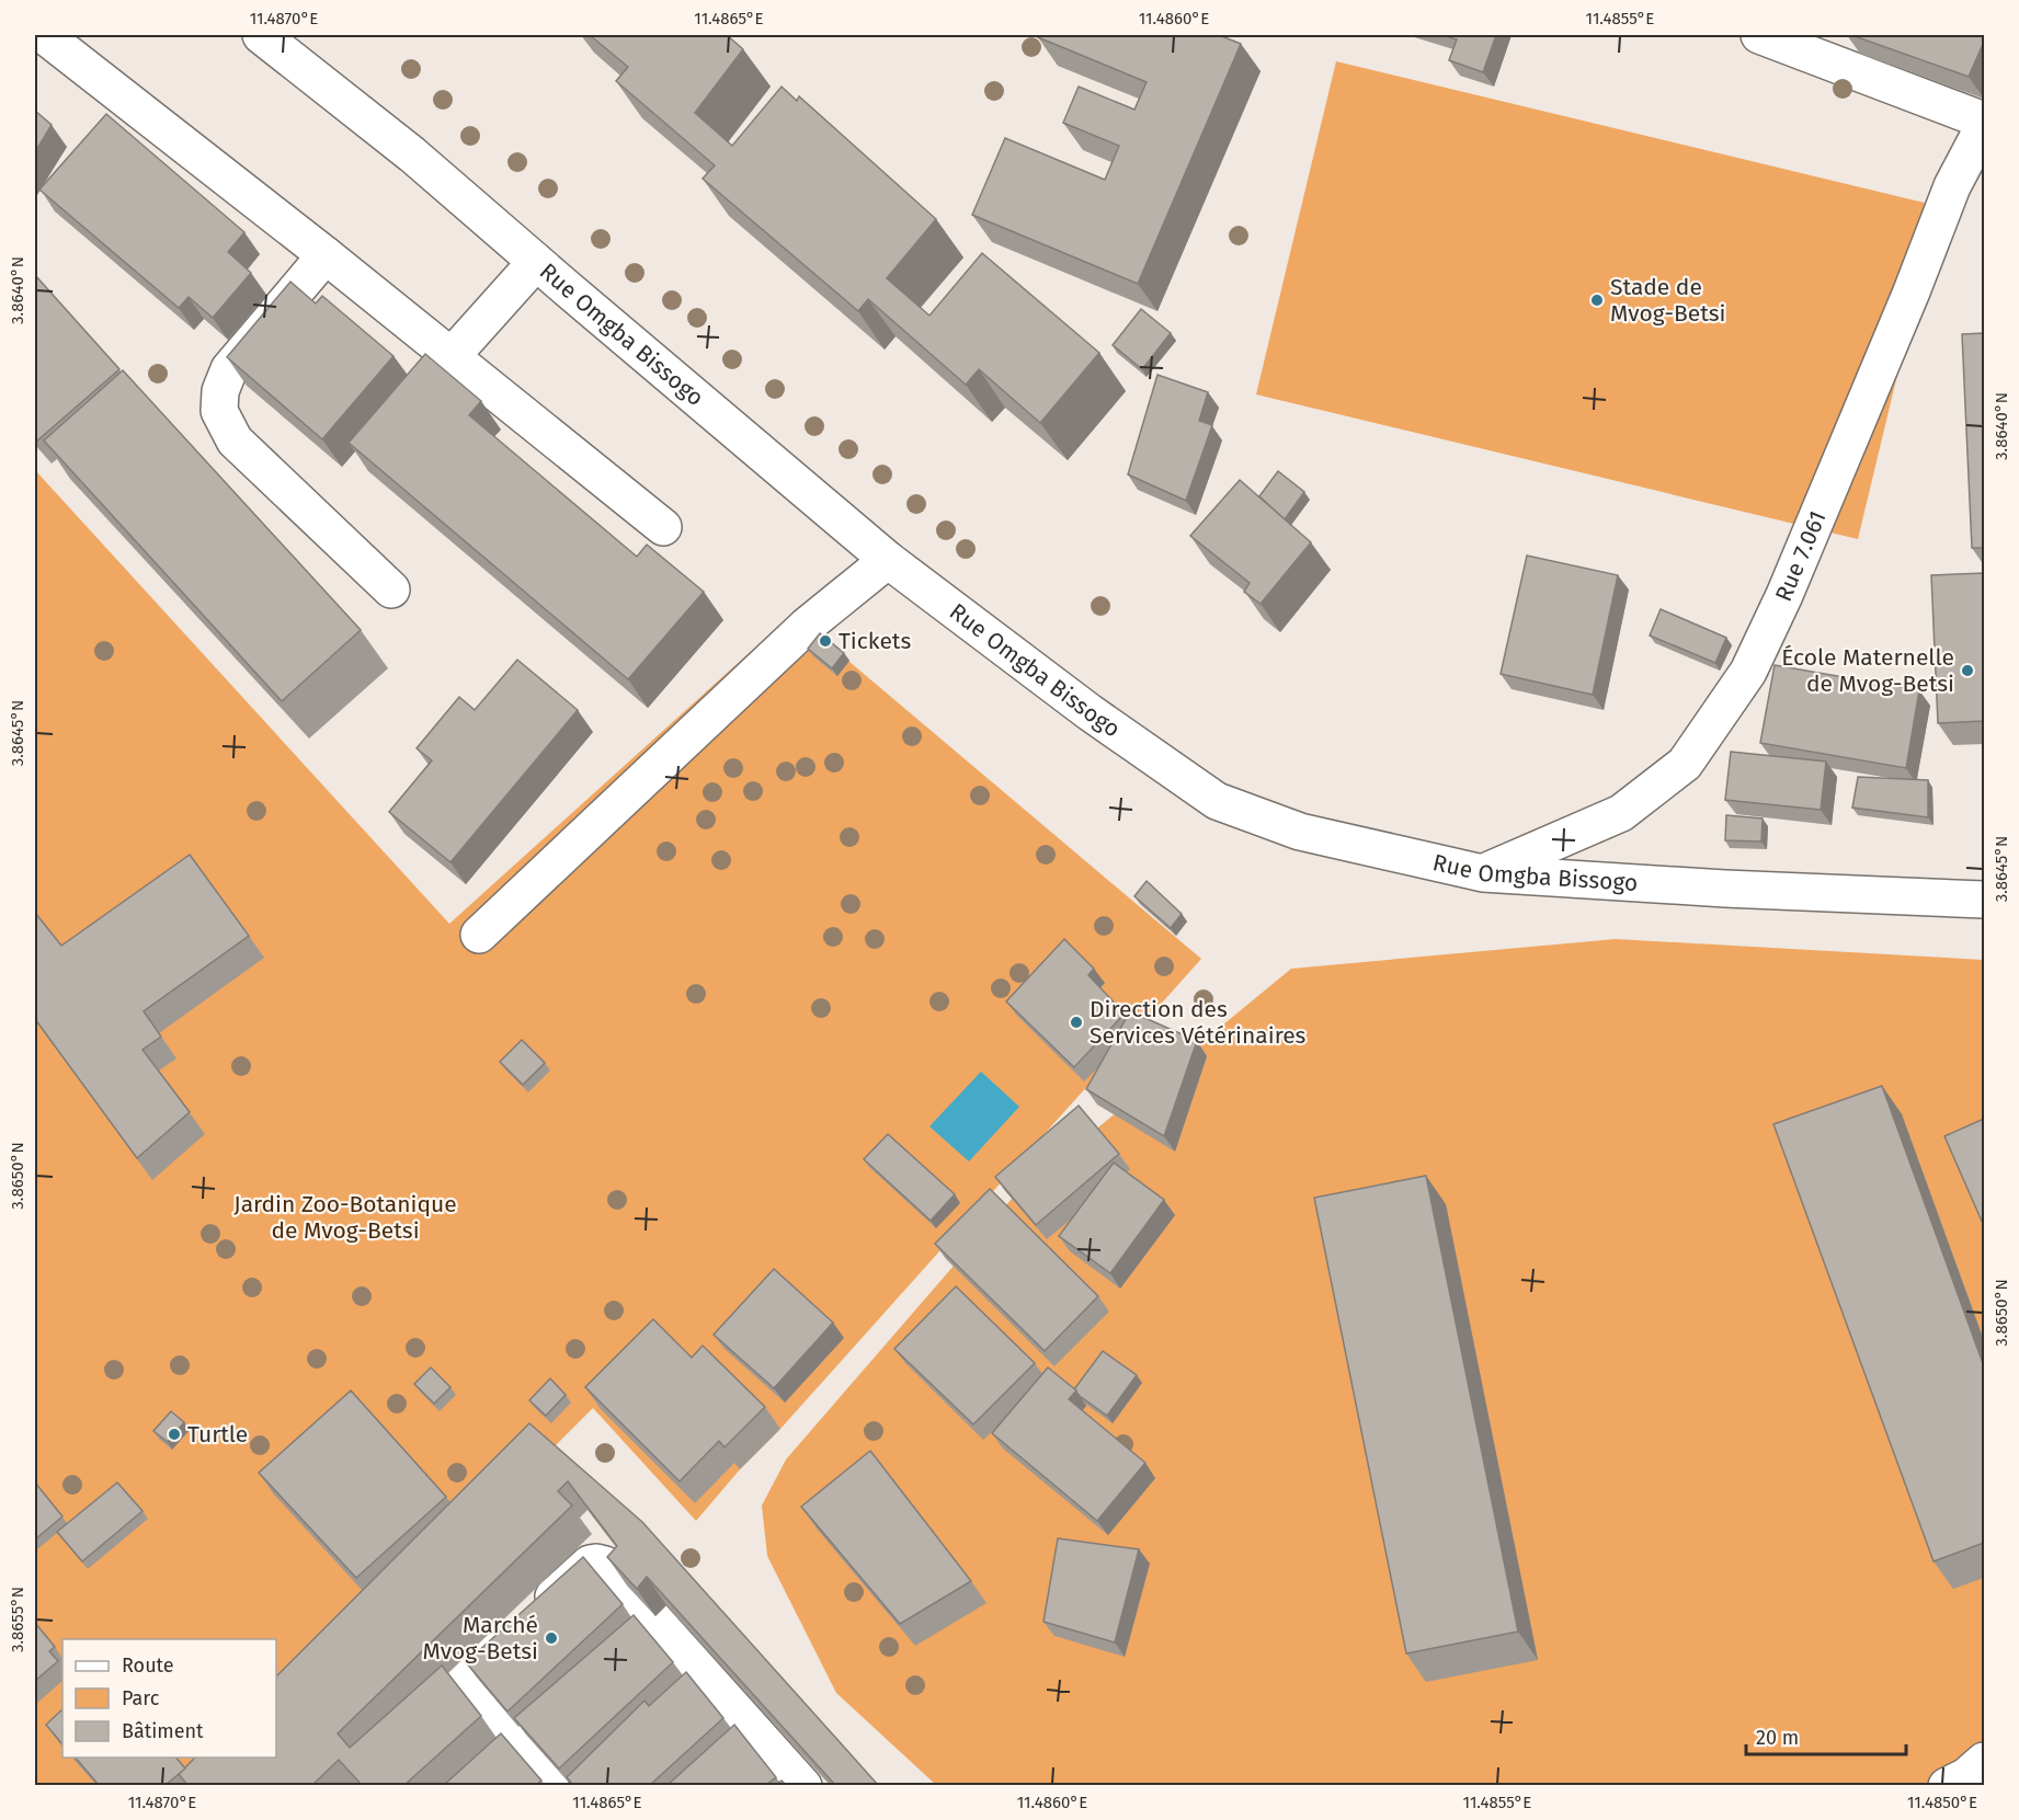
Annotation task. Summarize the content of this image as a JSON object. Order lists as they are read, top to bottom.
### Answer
{
  "streets": {
    "street": ["Rue Omgba Bissogo", "Rue 7.061"]
  },
  "crossings": [
    ["Rue Omgba Bissogo", "Rue 7.061"]
  ],
  "parks": ["Jardin Zoo-Botanique de Mvog-Betsi"],
  "places": [
    "Stade de Mvog-Betsi",
    "Tickets",
    "École Maternelle de Mvog-Betsi",
    "Direction des Services Vétérinaires",
    "Turtle",
    "Marché Mvog-Betsi"
  ],
  "legend": ["Route", "Parc", "Bâtiment"],
  "scale_bar": "20 m",
  "coordinates": [
    "11.4870°E",
    "11.4865°E",
    "11.4860°E",
    "11.4855°E",
    "3.8640°N",
    "3.8645°N",
    "3.8650°N",
    "3.8655°N",
    "11.4850°E"
  ]
}
